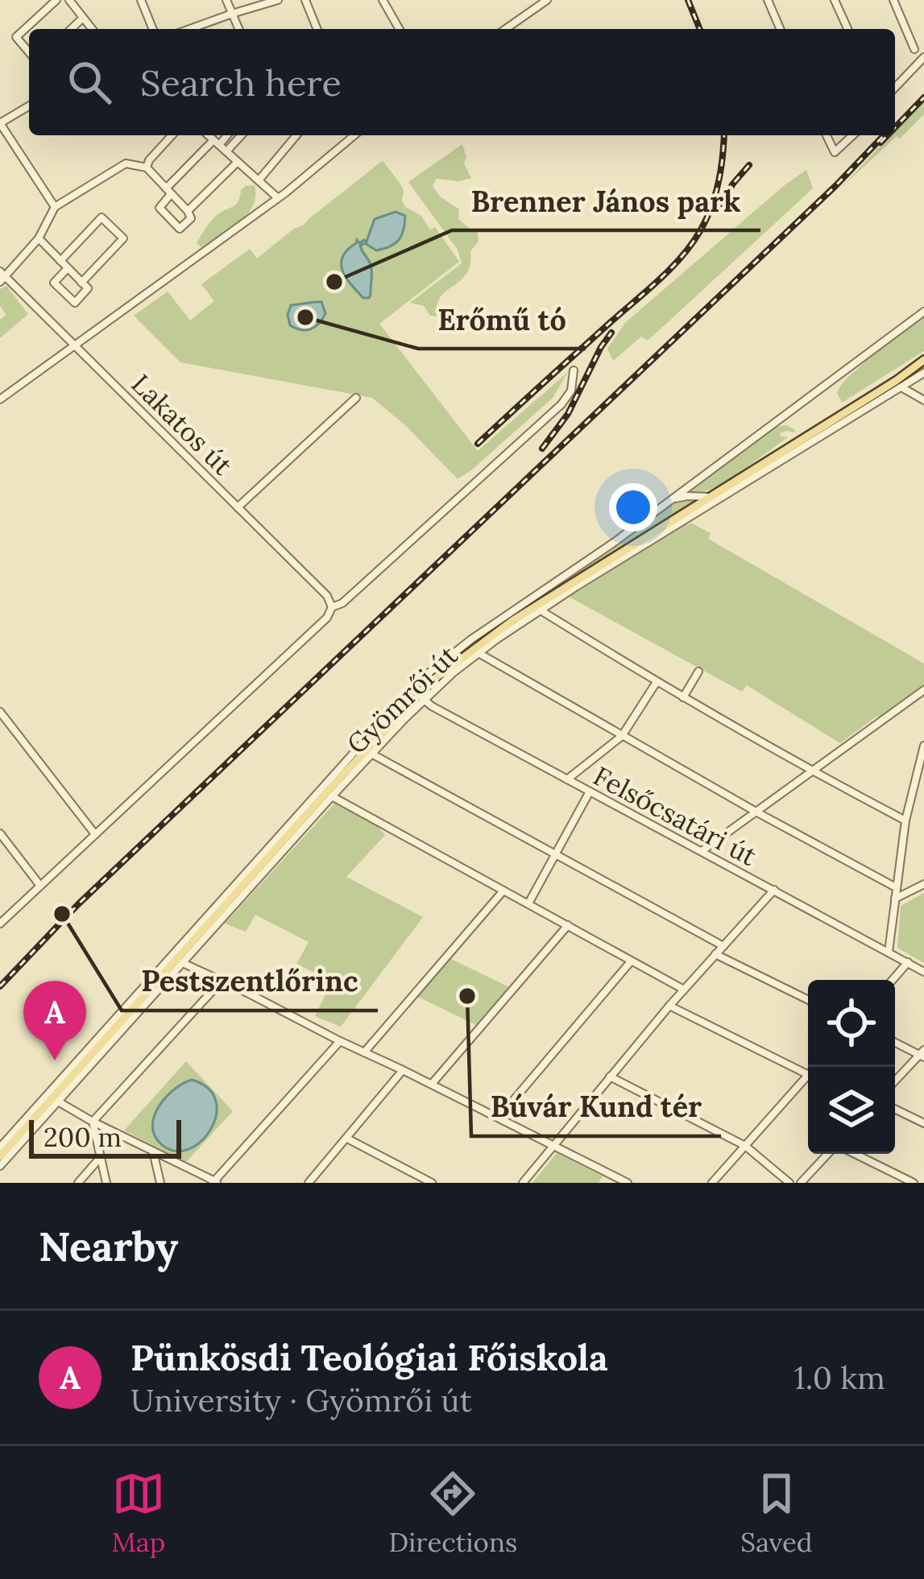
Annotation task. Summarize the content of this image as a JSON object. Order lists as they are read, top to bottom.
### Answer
{
  "streets": {
    "street": ["Lakatos út", "Gyömrői út", "Felsőcsatári út"]
  },
  "crossings": [
    ["Gyömrői út", "Felsőcsatári út"]
  ],
  "places": [
    "Brenner János park",
    "Erőmű tó",
    "Pestszentlőrinc",
    "Búvár Kund tér"
  ],
  "scale_bar": "200 m",
  "page": {
    "search": "Search here",
    "pins": "A",
    "scale": "200 m",
    "heading": "Nearby",
    "list": [
      {
        "mark": "A",
        "name": "Pünkösdi Teológiai Főiskola",
        "note": "University · Gyömrői út",
        "value": "1.0 km"
      }
    ],
    "nav": ["Map", "Directions", "Saved"]
  }
}
